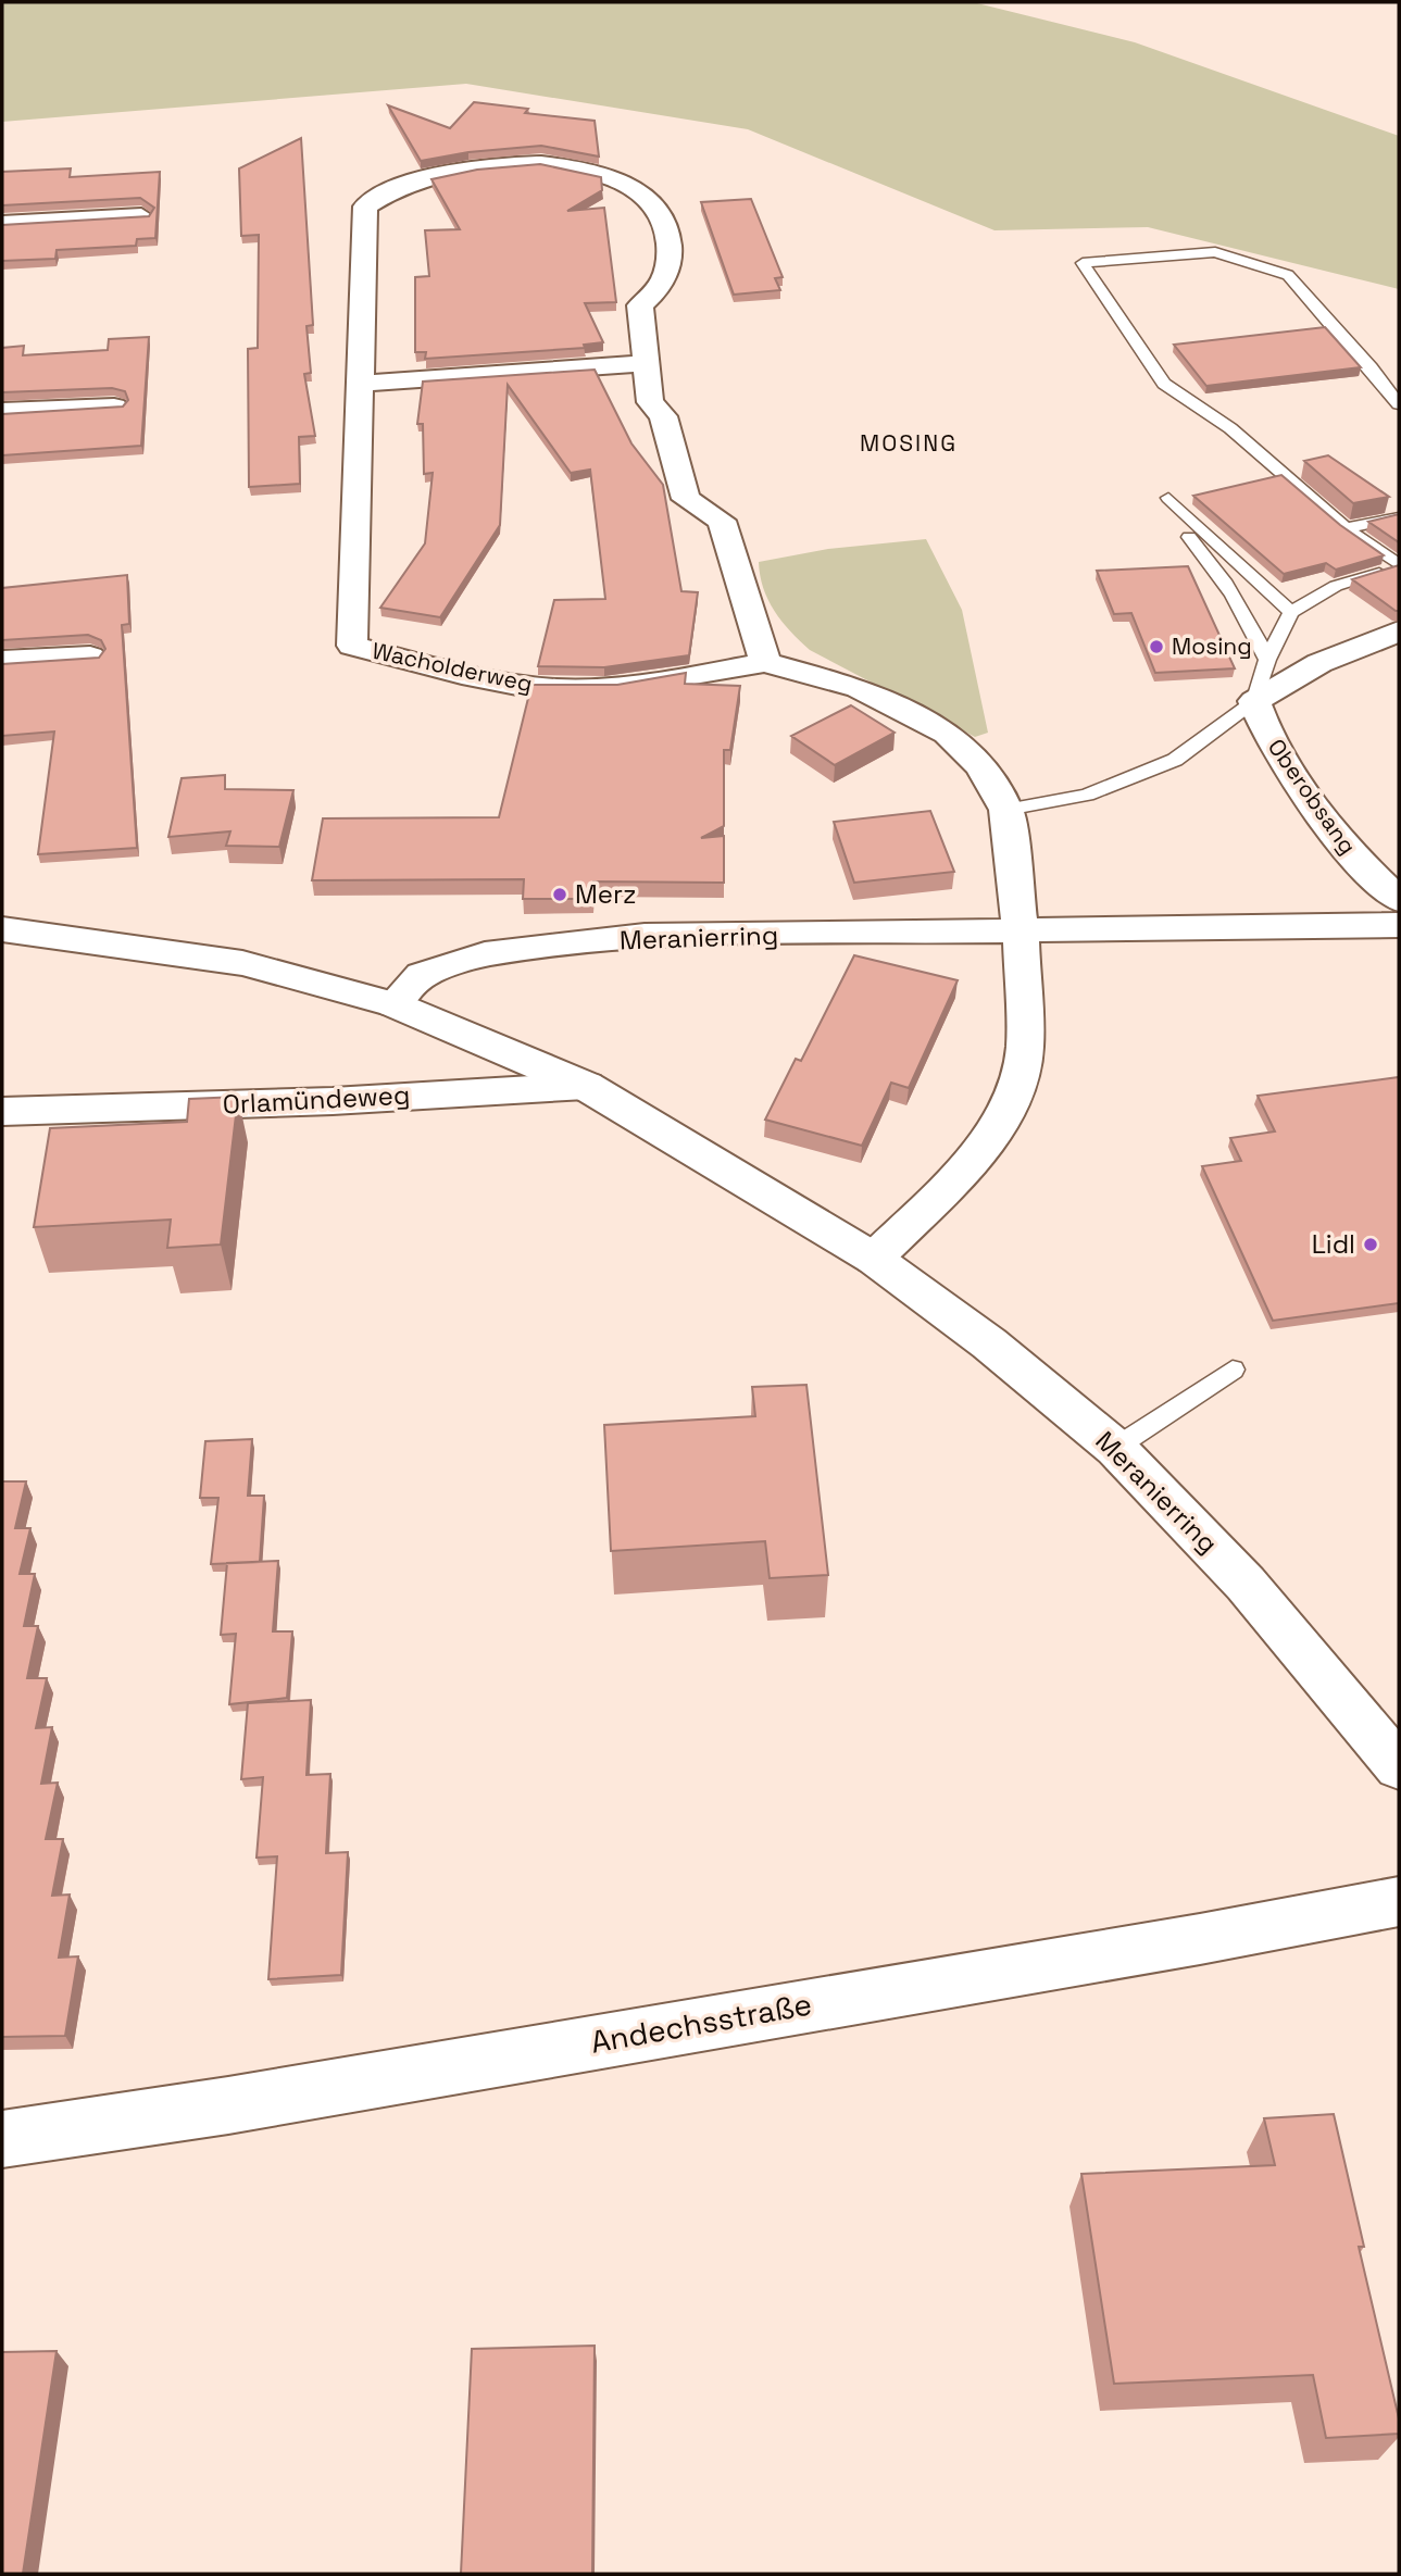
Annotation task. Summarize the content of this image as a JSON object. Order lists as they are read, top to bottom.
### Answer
{
  "streets": {
    "street": [
      "Wacholderweg",
      "Oberobsang",
      "Meranierring",
      "Orlamündeweg",
      "Andechsstraße"
    ]
  },
  "crossings": [
    ["Wacholderweg", "Meranierring"],
    ["Meranierring", "Orlamündeweg"]
  ],
  "districts": ["MOSING"],
  "places": ["Mosing", "Merz", "Lidl"]
}
